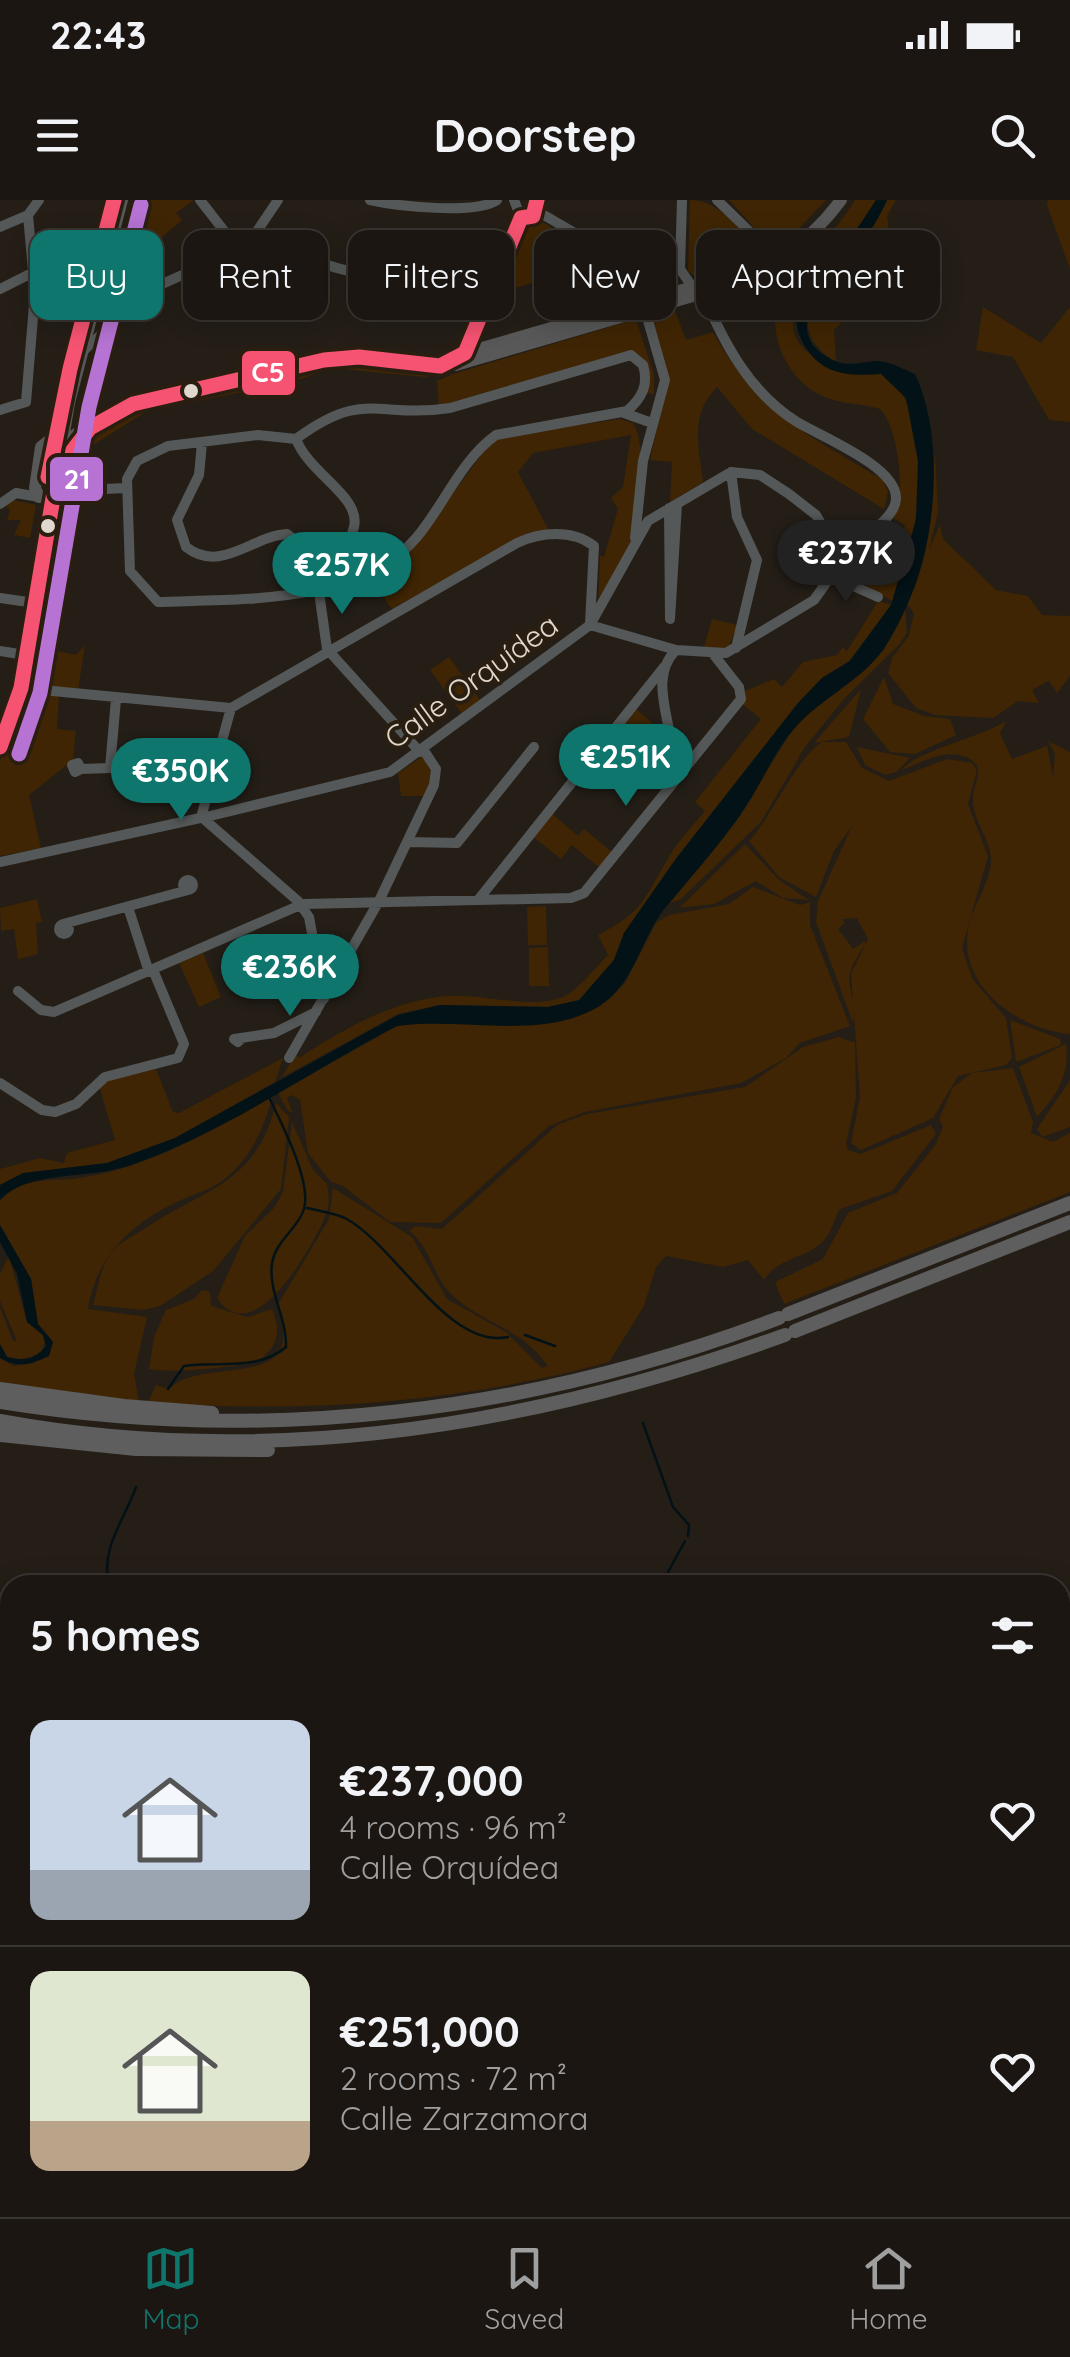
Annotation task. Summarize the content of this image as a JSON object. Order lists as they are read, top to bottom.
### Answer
{
  "streets": {
    "street": ["Calle Orquídea"]
  },
  "lines": ["transit line C5", "transit line 21"],
  "page": {
    "status": "22:43",
    "header": "Doorstep",
    "chip": [
      "Buy",
      "Rent",
      "Filters",
      "New",
      "Apartment"
    ],
    "price": [
      "€237K",
      "€257K",
      "€251K",
      "€350K",
      "€236K"
    ],
    "heading": "5 homes",
    "list": [
      {
        "name": "€237,000",
        "note": "4 rooms · 96 m² · Calle Orquídea"
      },
      {
        "name": "€251,000",
        "note": "2 rooms · 72 m² · Calle Zarzamora"
      }
    ],
    "tabs": ["Map", "Saved", "Home"]
  }
}
